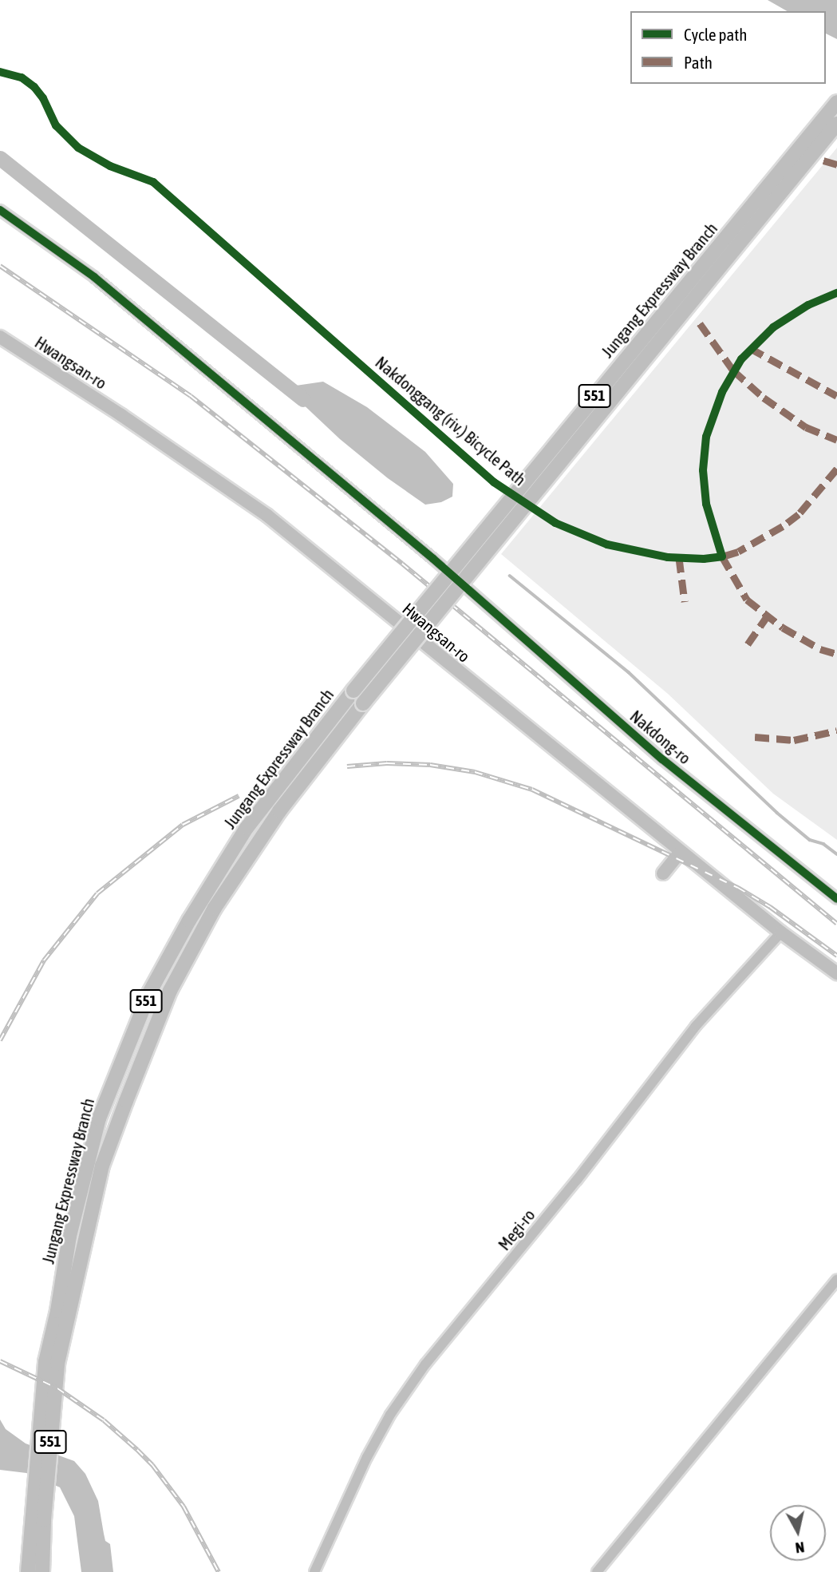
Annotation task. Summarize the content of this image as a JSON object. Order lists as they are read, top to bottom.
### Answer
{
  "streets": {
    "highway": ["Jungang Expressway Branch", "551"],
    "main road": ["Hwangsan-ro"],
    "street": ["Nakdong-ro", "Megi-ro"],
    "cycle path": ["Nakdonggang (riv.) Bicycle Path"]
  },
  "crossings": [
    ["Hwangsan-ro", "Megi-ro"]
  ],
  "legend": ["Cycle path", "Path"],
  "north": "bottom"
}
